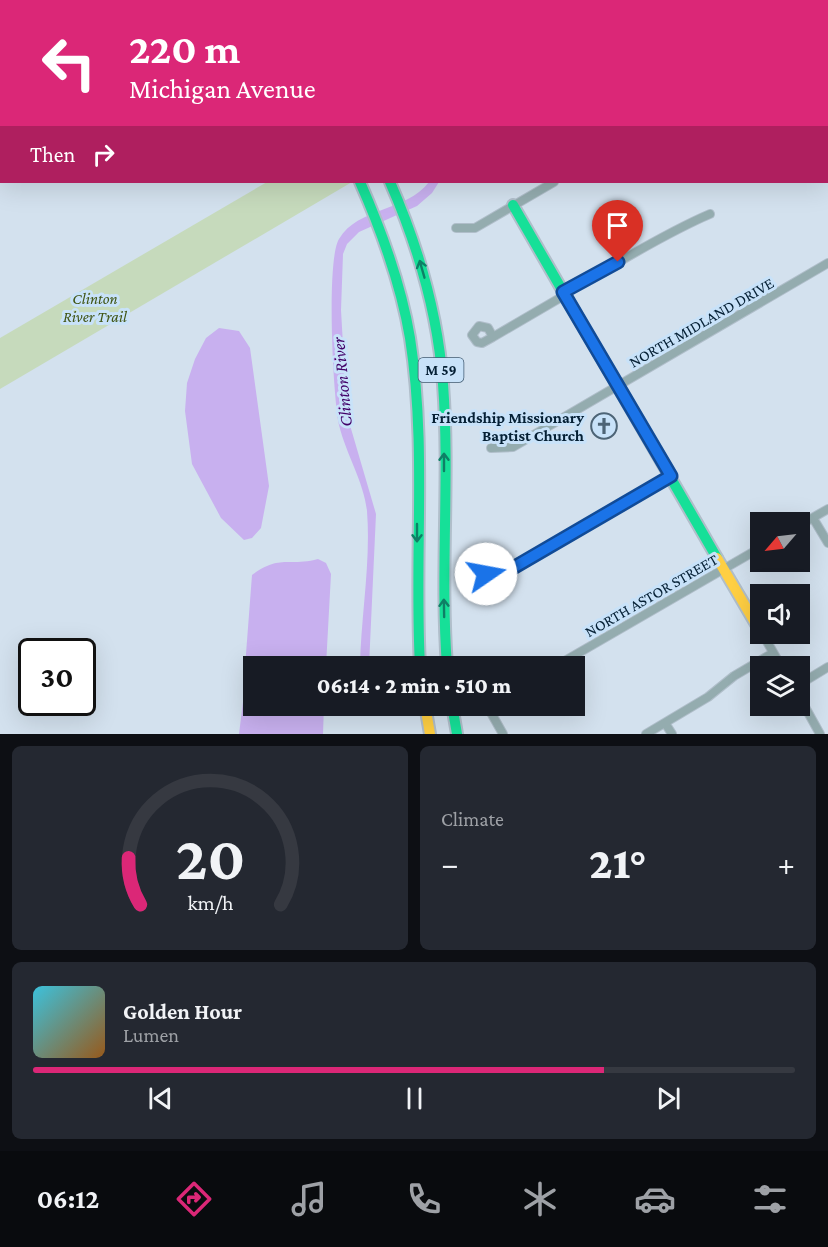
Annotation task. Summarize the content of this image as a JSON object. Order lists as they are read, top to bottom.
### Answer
{
  "streets": {
    "main road": ["M 59"],
    "street": ["NORTH MIDLAND DRIVE", "NORTH ASTOR STREET"]
  },
  "water": ["Clinton River"],
  "parks": ["Clinton River Trail"],
  "places": {
    "church": ["Friendship Missionary Baptist Church"]
  },
  "north": "bottom left",
  "page": {
    "turn": ["220 m", "Michigan Avenue"],
    "then": "Then",
    "limit": "30",
    "trip": "06:14 · 2 min · 510 m",
    "tile": "Climate",
    "heat": ["−", "21°", "+"],
    "song": ["Golden Hour", "Lumen"],
    "tabs": "06:12",
    "gauge": ["20", "km/h"]
  }
}
